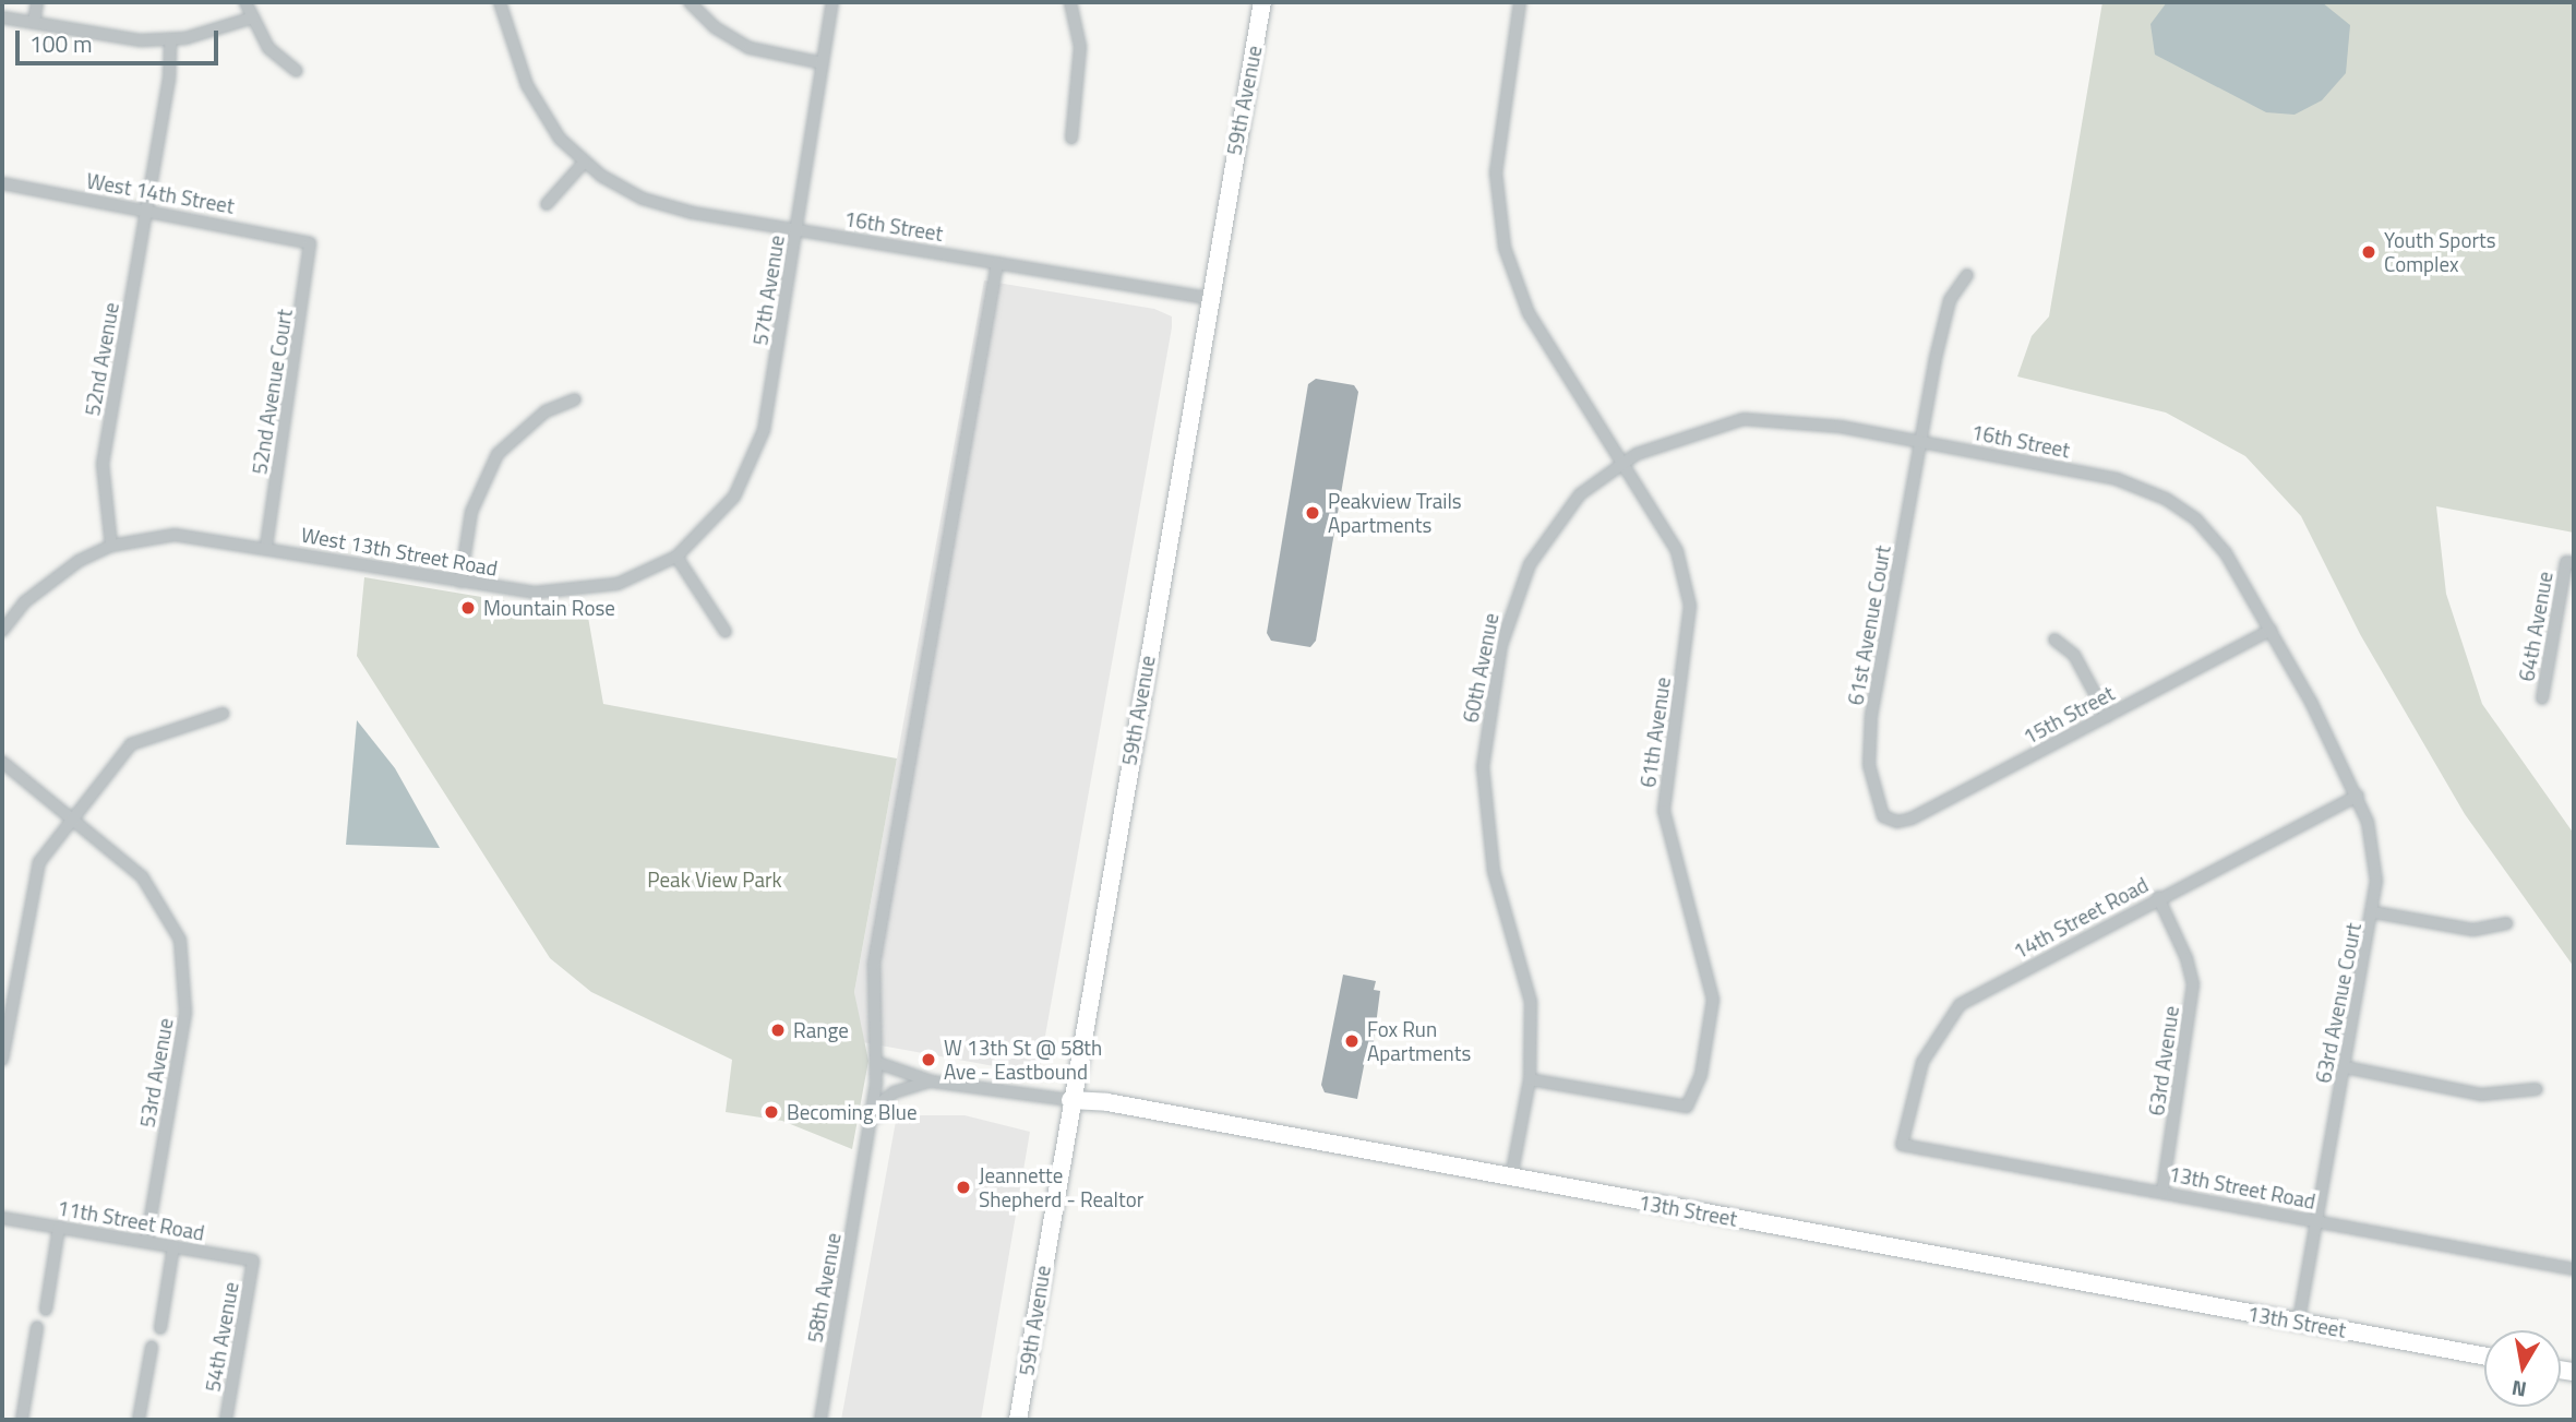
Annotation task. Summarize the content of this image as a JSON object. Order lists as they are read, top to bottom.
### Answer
{
  "streets": {
    "street": [
      "59th Avenue",
      "West 14th Street",
      "16th Street",
      "57th Avenue",
      "52nd Avenue",
      "52nd Avenue Court",
      "West 13th Street Road",
      "61st Avenue Court",
      "64th Avenue",
      "60th Avenue",
      "15th Street",
      "61th Avenue",
      "14th Street Road",
      "63rd Avenue Court",
      "63rd Avenue",
      "53rd Avenue",
      "13th Street Road",
      "13th Street",
      "11th Street Road",
      "58th Avenue",
      "54th Avenue"
    ]
  },
  "crossings": [
    ["59th Avenue", "16th Street"],
    ["59th Avenue", "13th Street"],
    ["West 14th Street", "52nd Avenue"],
    ["West 14th Street", "52nd Avenue Court"],
    ["16th Street", "57th Avenue"],
    ["16th Street", "61st Avenue Court"],
    ["16th Street", "60th Avenue"],
    ["16th Street", "15th Street"],
    ["16th Street", "61th Avenue"],
    ["16th Street", "63rd Avenue Court"],
    ["16th Street", "58th Avenue"],
    ["57th Avenue", "West 13th Street Road"],
    ["52nd Avenue", "West 13th Street Road"],
    ["52nd Avenue Court", "West 13th Street Road"],
    ["61st Avenue Court", "15th Street"],
    ["60th Avenue", "61th Avenue"],
    ["60th Avenue", "13th Street"],
    ["14th Street Road", "63rd Avenue Court"],
    ["14th Street Road", "63rd Avenue"],
    ["14th Street Road", "13th Street Road"],
    ["63rd Avenue Court", "13th Street Road"],
    ["63rd Avenue Court", "13th Street"],
    ["63rd Avenue", "13th Street Road"],
    ["53rd Avenue", "11th Street Road"],
    ["13th Street", "58th Avenue"],
    ["11th Street Road", "54th Avenue"]
  ],
  "parks": ["Peak View Park"],
  "places": [
    "Youth Sports Complex",
    "Peakview Trails Apartments",
    "Mountain Rose",
    "Range",
    "Fox Run Apartments",
    "W 13th St @ 58th Ave - Eastbound",
    "Becoming Blue",
    "Jeannette Shepherd - Realtor"
  ],
  "scale_bar": "100 m",
  "north": "bottom"
}
